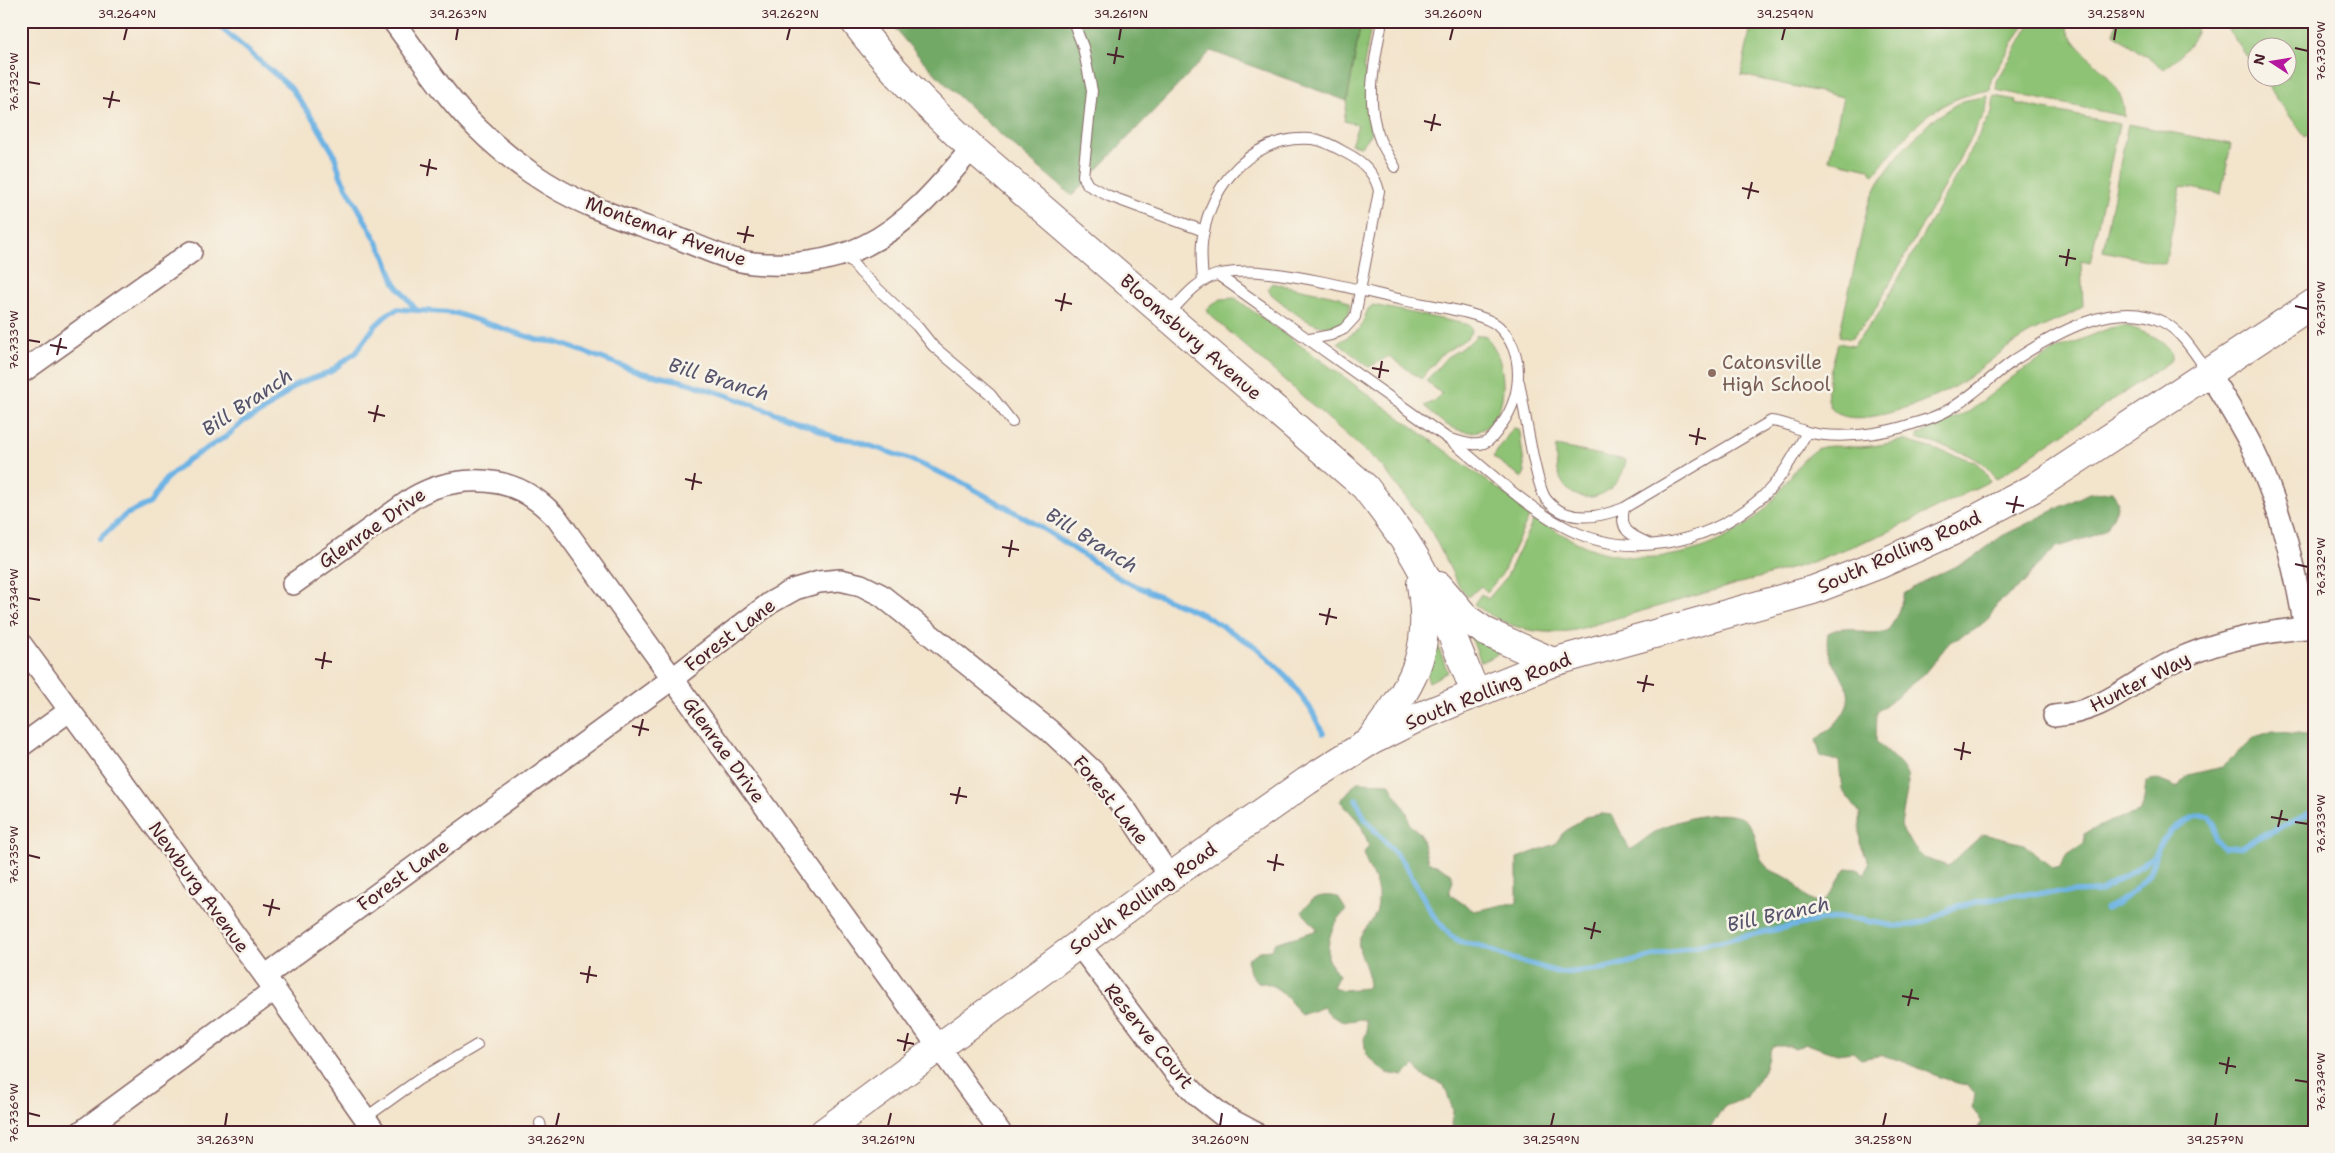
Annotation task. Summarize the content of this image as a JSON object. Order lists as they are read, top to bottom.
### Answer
{
  "streets": {
    "main road": ["Bloomsbury Avenue", "South Rolling Road"],
    "street": [
      "Montemar Avenue",
      "Glenrae Drive",
      "Forest Lane",
      "Hunter Way",
      "Newburg Avenue",
      "Reserve Court"
    ]
  },
  "crossings": [
    ["Montemar Avenue", "Bloomsbury Avenue"],
    ["Bloomsbury Avenue", "South Rolling Road"],
    ["Glenrae Drive", "South Rolling Road"],
    ["Glenrae Drive", "Forest Lane"],
    ["South Rolling Road", "Forest Lane"],
    ["South Rolling Road", "Reserve Court"],
    ["Forest Lane", "Newburg Avenue"]
  ],
  "water": ["Bill Branch"],
  "places": ["Catonsville High School"],
  "north": "left",
  "coordinates": [
    "39.264°N",
    "39.263°N",
    "39.262°N",
    "39.261°N",
    "39.260°N",
    "39.259°N",
    "39.258°N",
    "76.730°W",
    "76.732°W",
    "76.731°W",
    "76.733°W",
    "76.734°W",
    "76.735°W",
    "76.736°W",
    "39.257°N"
  ]
}
